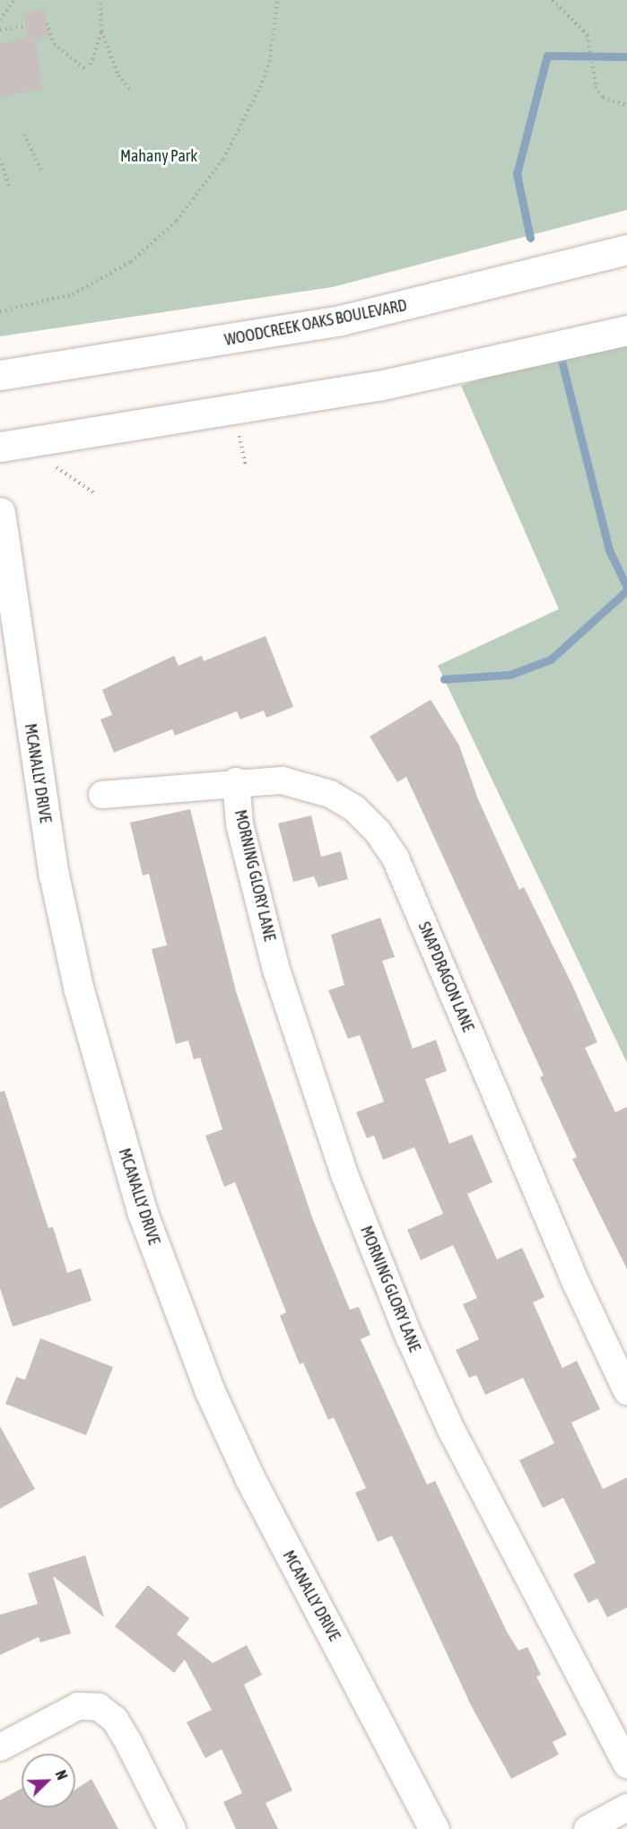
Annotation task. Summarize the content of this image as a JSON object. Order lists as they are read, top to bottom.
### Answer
{
  "streets": {
    "street": [
      "WOODCREEK OAKS BOULEVARD",
      "MCANALLY DRIVE",
      "MORNING GLORY LANE",
      "SNAPDRAGON LANE"
    ]
  },
  "crossings": [
    ["MORNING GLORY LANE", "SNAPDRAGON LANE"]
  ],
  "parks": ["Mahany Park"],
  "north": "top right"
}
